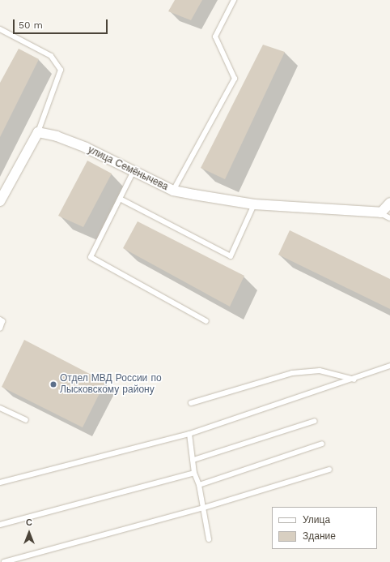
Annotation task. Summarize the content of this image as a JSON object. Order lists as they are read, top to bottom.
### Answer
{
  "streets": {
    "street": ["улица Семёнычева"]
  },
  "places": ["Отдел МВД России по Лысковскому району"],
  "legend": ["Улица", "Здание"],
  "scale_bar": "50 m",
  "north": "top"
}
